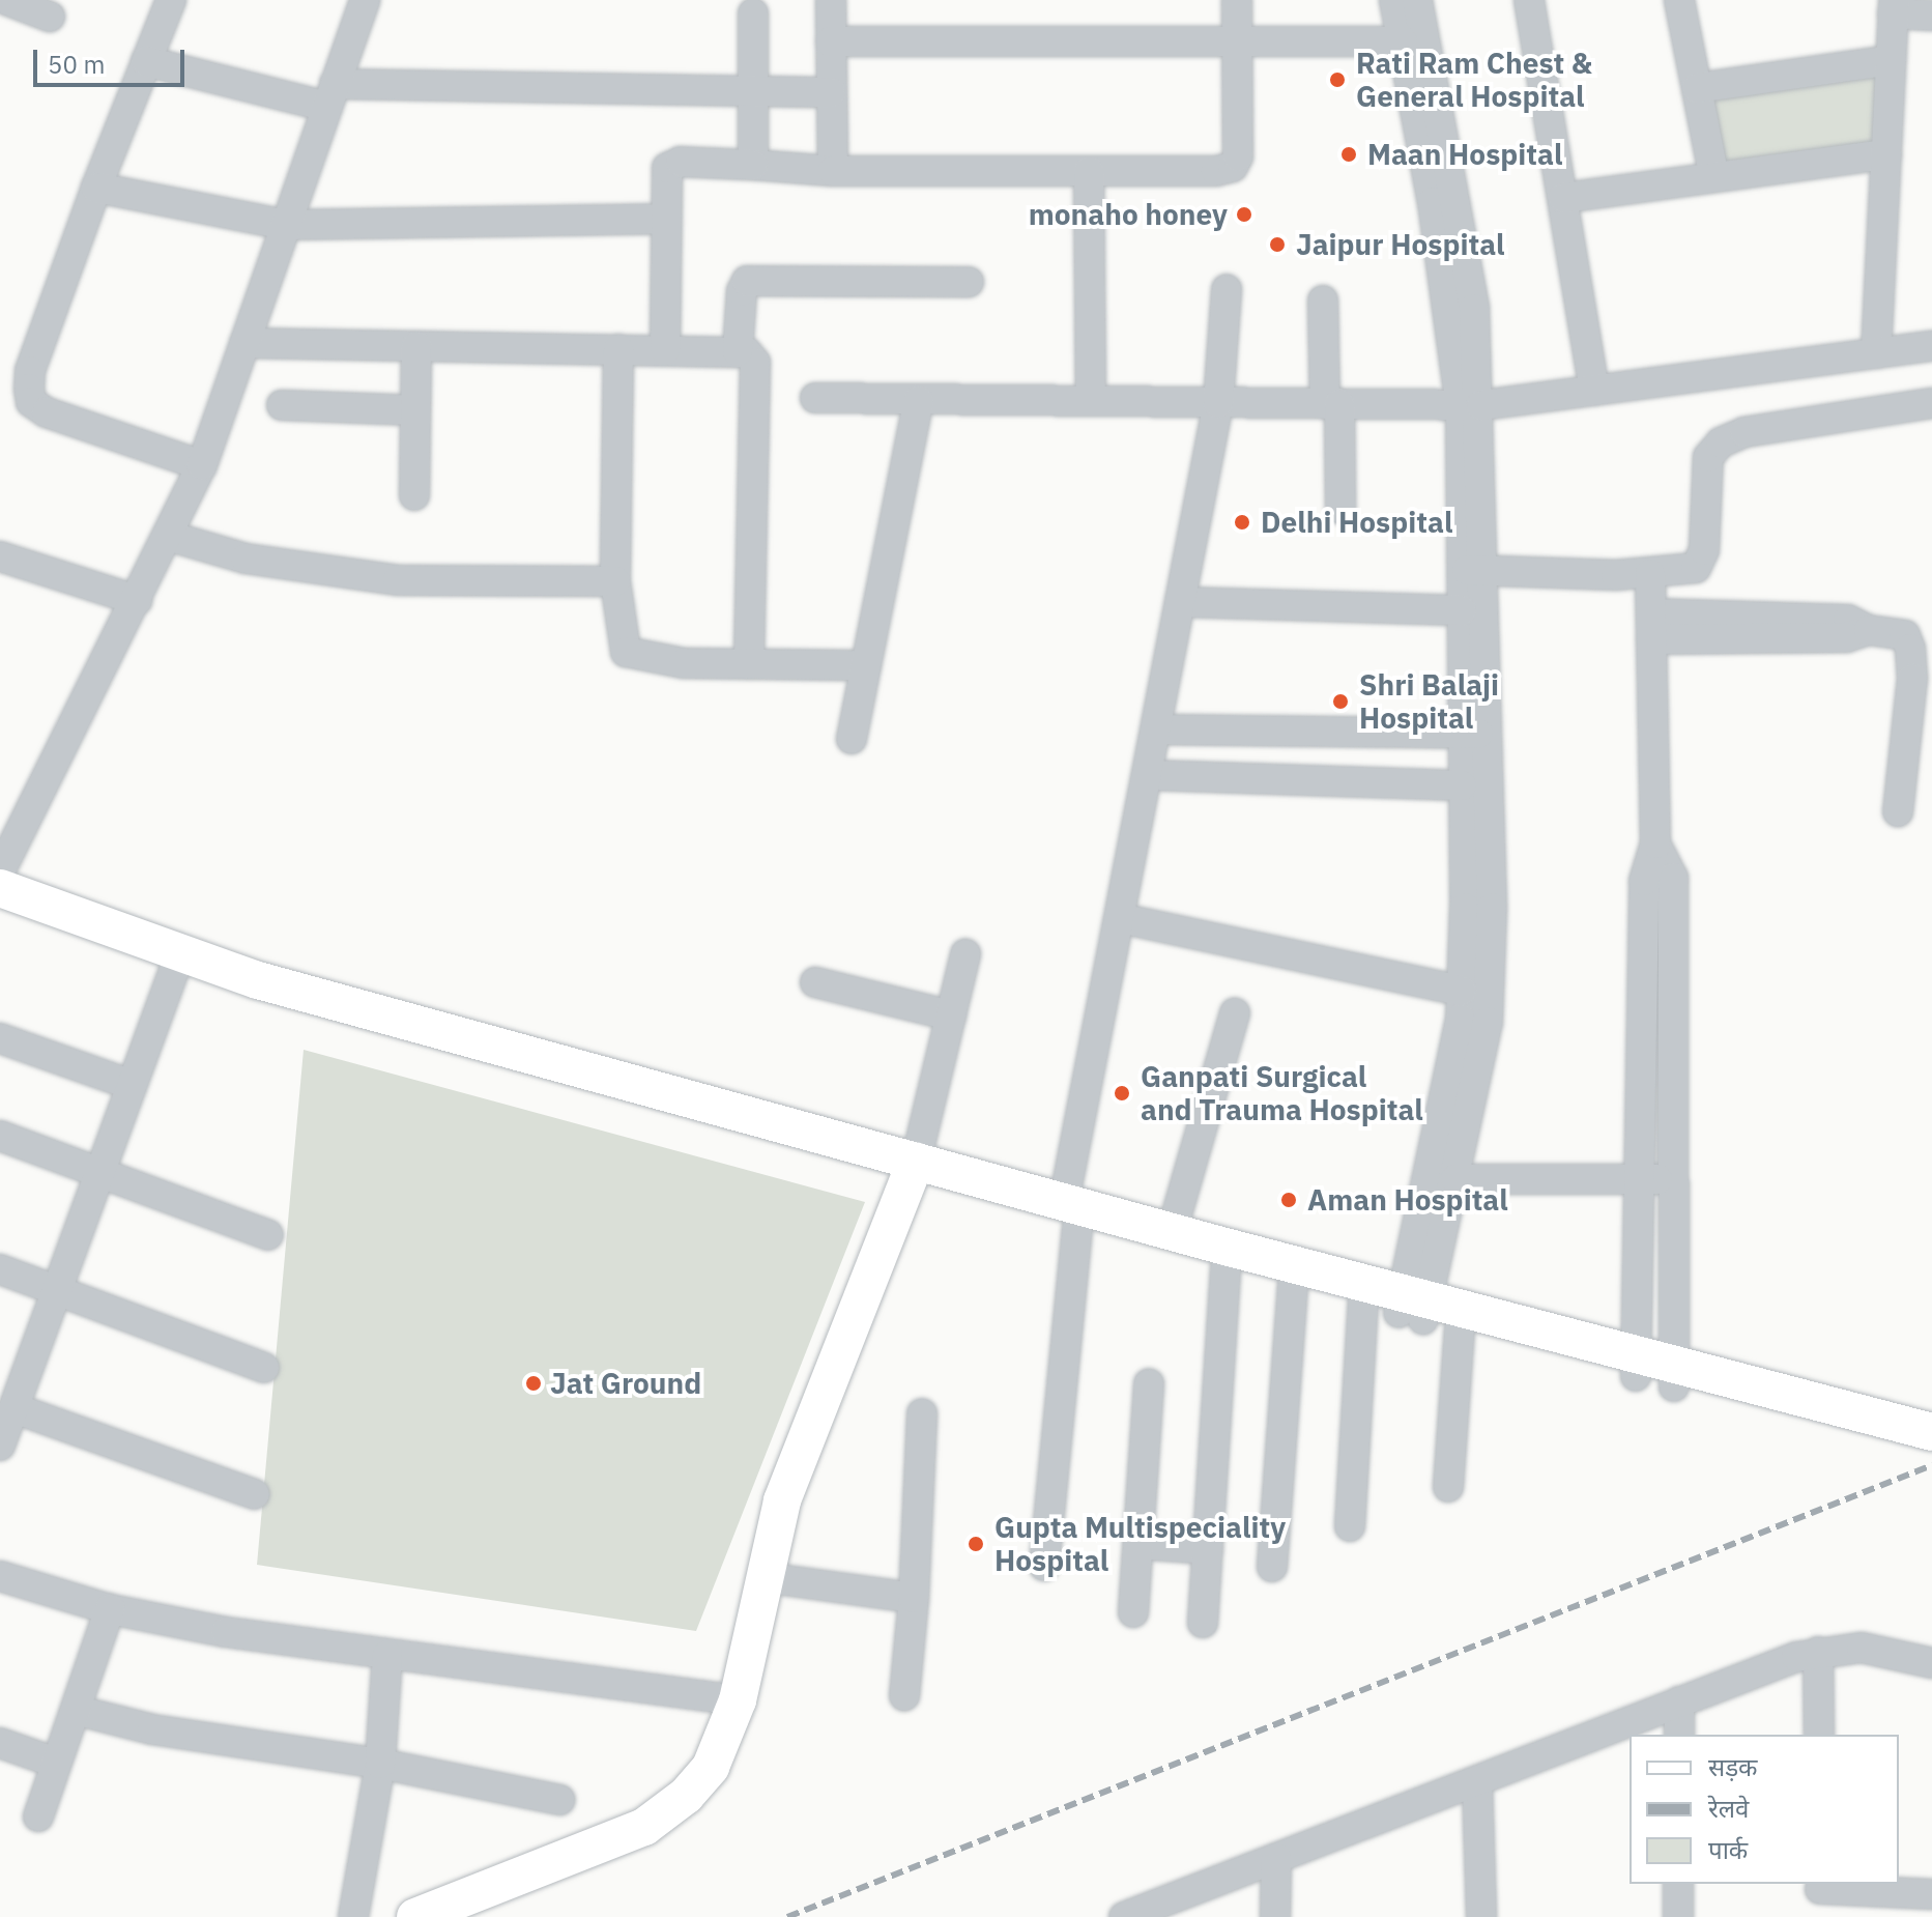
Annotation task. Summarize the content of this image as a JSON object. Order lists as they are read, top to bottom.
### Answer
{
  "places": [
    "Rati Ram Chest & General Hospital",
    "Maan Hospital",
    "monaho honey",
    "Jaipur Hospital",
    "Delhi Hospital",
    "Shri Balaji Hospital",
    "Ganpati Surgical and Trauma Hospital",
    "Aman Hospital",
    "Jat Ground",
    "Gupta Multispeciality Hospital"
  ],
  "legend": ["सड़क", "रेलवे", "पार्क"],
  "scale_bar": "50 m"
}
